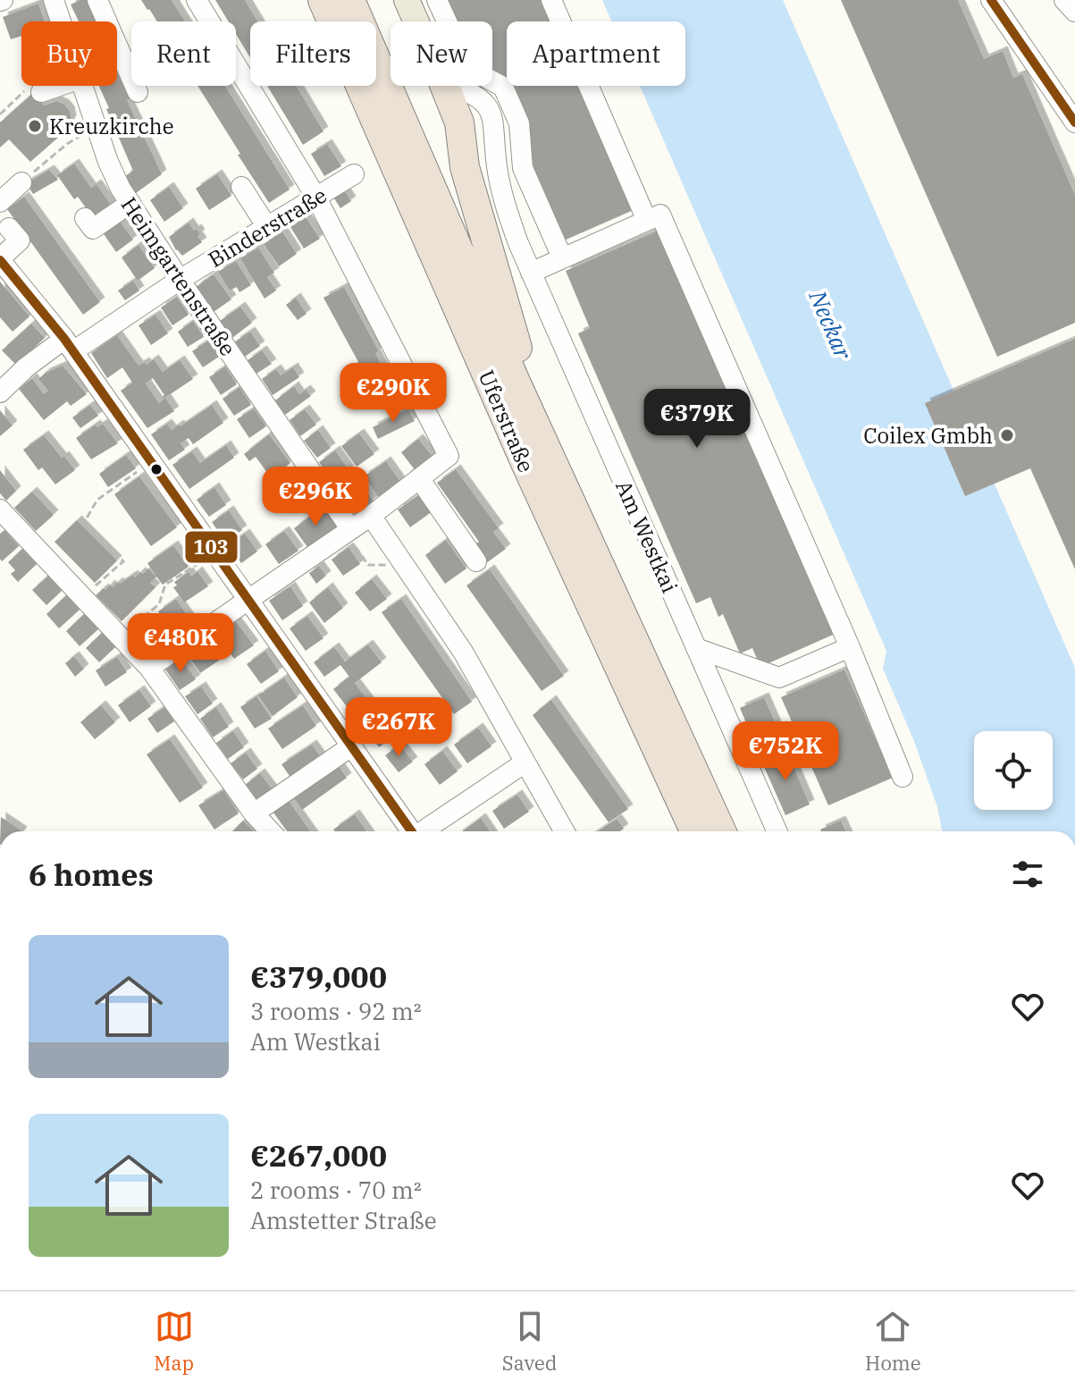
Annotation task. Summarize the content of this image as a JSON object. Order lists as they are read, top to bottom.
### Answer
{
  "streets": {
    "highway": ["Uferstraße"],
    "street": ["Binderstraße", "Heimgartenstraße", "Am Westkai"]
  },
  "crossings": [
    ["Binderstraße", "Heimgartenstraße"]
  ],
  "water": ["Neckar"],
  "places": ["Kreuzkirche", "Coilex Gmbh"],
  "lines": ["transit line 103"],
  "page": {
    "chip": [
      "Buy",
      "Rent",
      "Filters",
      "New",
      "Apartment"
    ],
    "price": [
      "€290K",
      "€379K",
      "€296K",
      "€480K",
      "€267K",
      "€752K"
    ],
    "heading": "6 homes",
    "list": [
      {
        "name": "€379,000",
        "note": "3 rooms · 92 m² · Am Westkai"
      },
      {
        "name": "€267,000",
        "note": "2 rooms · 70 m² · Amstetter Straße"
      }
    ],
    "tabs": ["Map", "Saved", "Home"]
  }
}
